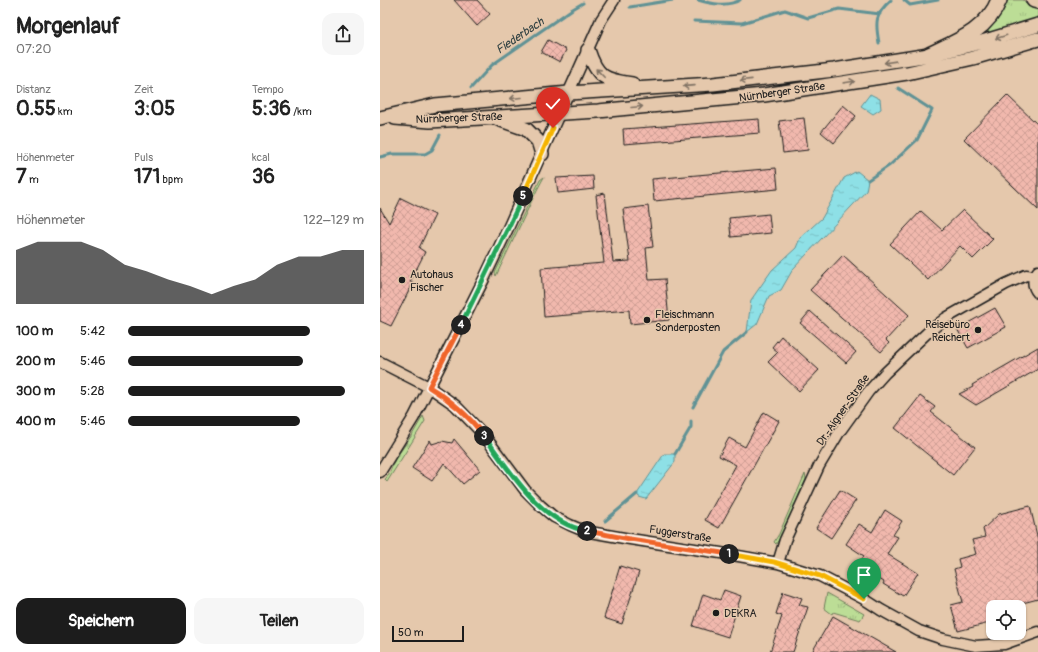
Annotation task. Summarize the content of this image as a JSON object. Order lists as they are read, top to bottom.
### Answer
{
  "streets": {
    "main road": ["Nürnberger Straße"],
    "street": ["Dr.-Aigner-Straße", "Fuggerstraße"]
  },
  "crossings": [
    ["Dr.-Aigner-Straße", "Fuggerstraße"]
  ],
  "water": ["Fiederbach"],
  "places": [
    "Autohaus Fischer",
    "Fleischmann Sonderposten",
    "Reisebüro Reichert",
    "DEKRA"
  ],
  "scale_bar": "50 m",
  "page": {
    "heading": ["Morgenlauf", "07:20"],
    "stats": [
      ["Distanz", "0.55 km"],
      ["Zeit", "3:05"],
      ["Tempo", "5:36 /km"],
      ["Höhenmeter", "7 m"],
      ["Puls", "171 bpm"],
      ["kcal", "36"]
    ],
    "pins": [
      "5",
      "4",
      "3",
      "2",
      "1"
    ],
    "chart": ["Höhenmeter", "122–129 m"],
    "list": [
      {
        "name": "100 m",
        "note": "5:42"
      },
      {
        "name": "200 m",
        "note": "5:46"
      },
      {
        "name": "300 m",
        "note": "5:28"
      },
      {
        "name": "400 m",
        "note": "5:46"
      }
    ],
    "buttons": ["Speichern", "Teilen"],
    "scale": "50 m"
  }
}
